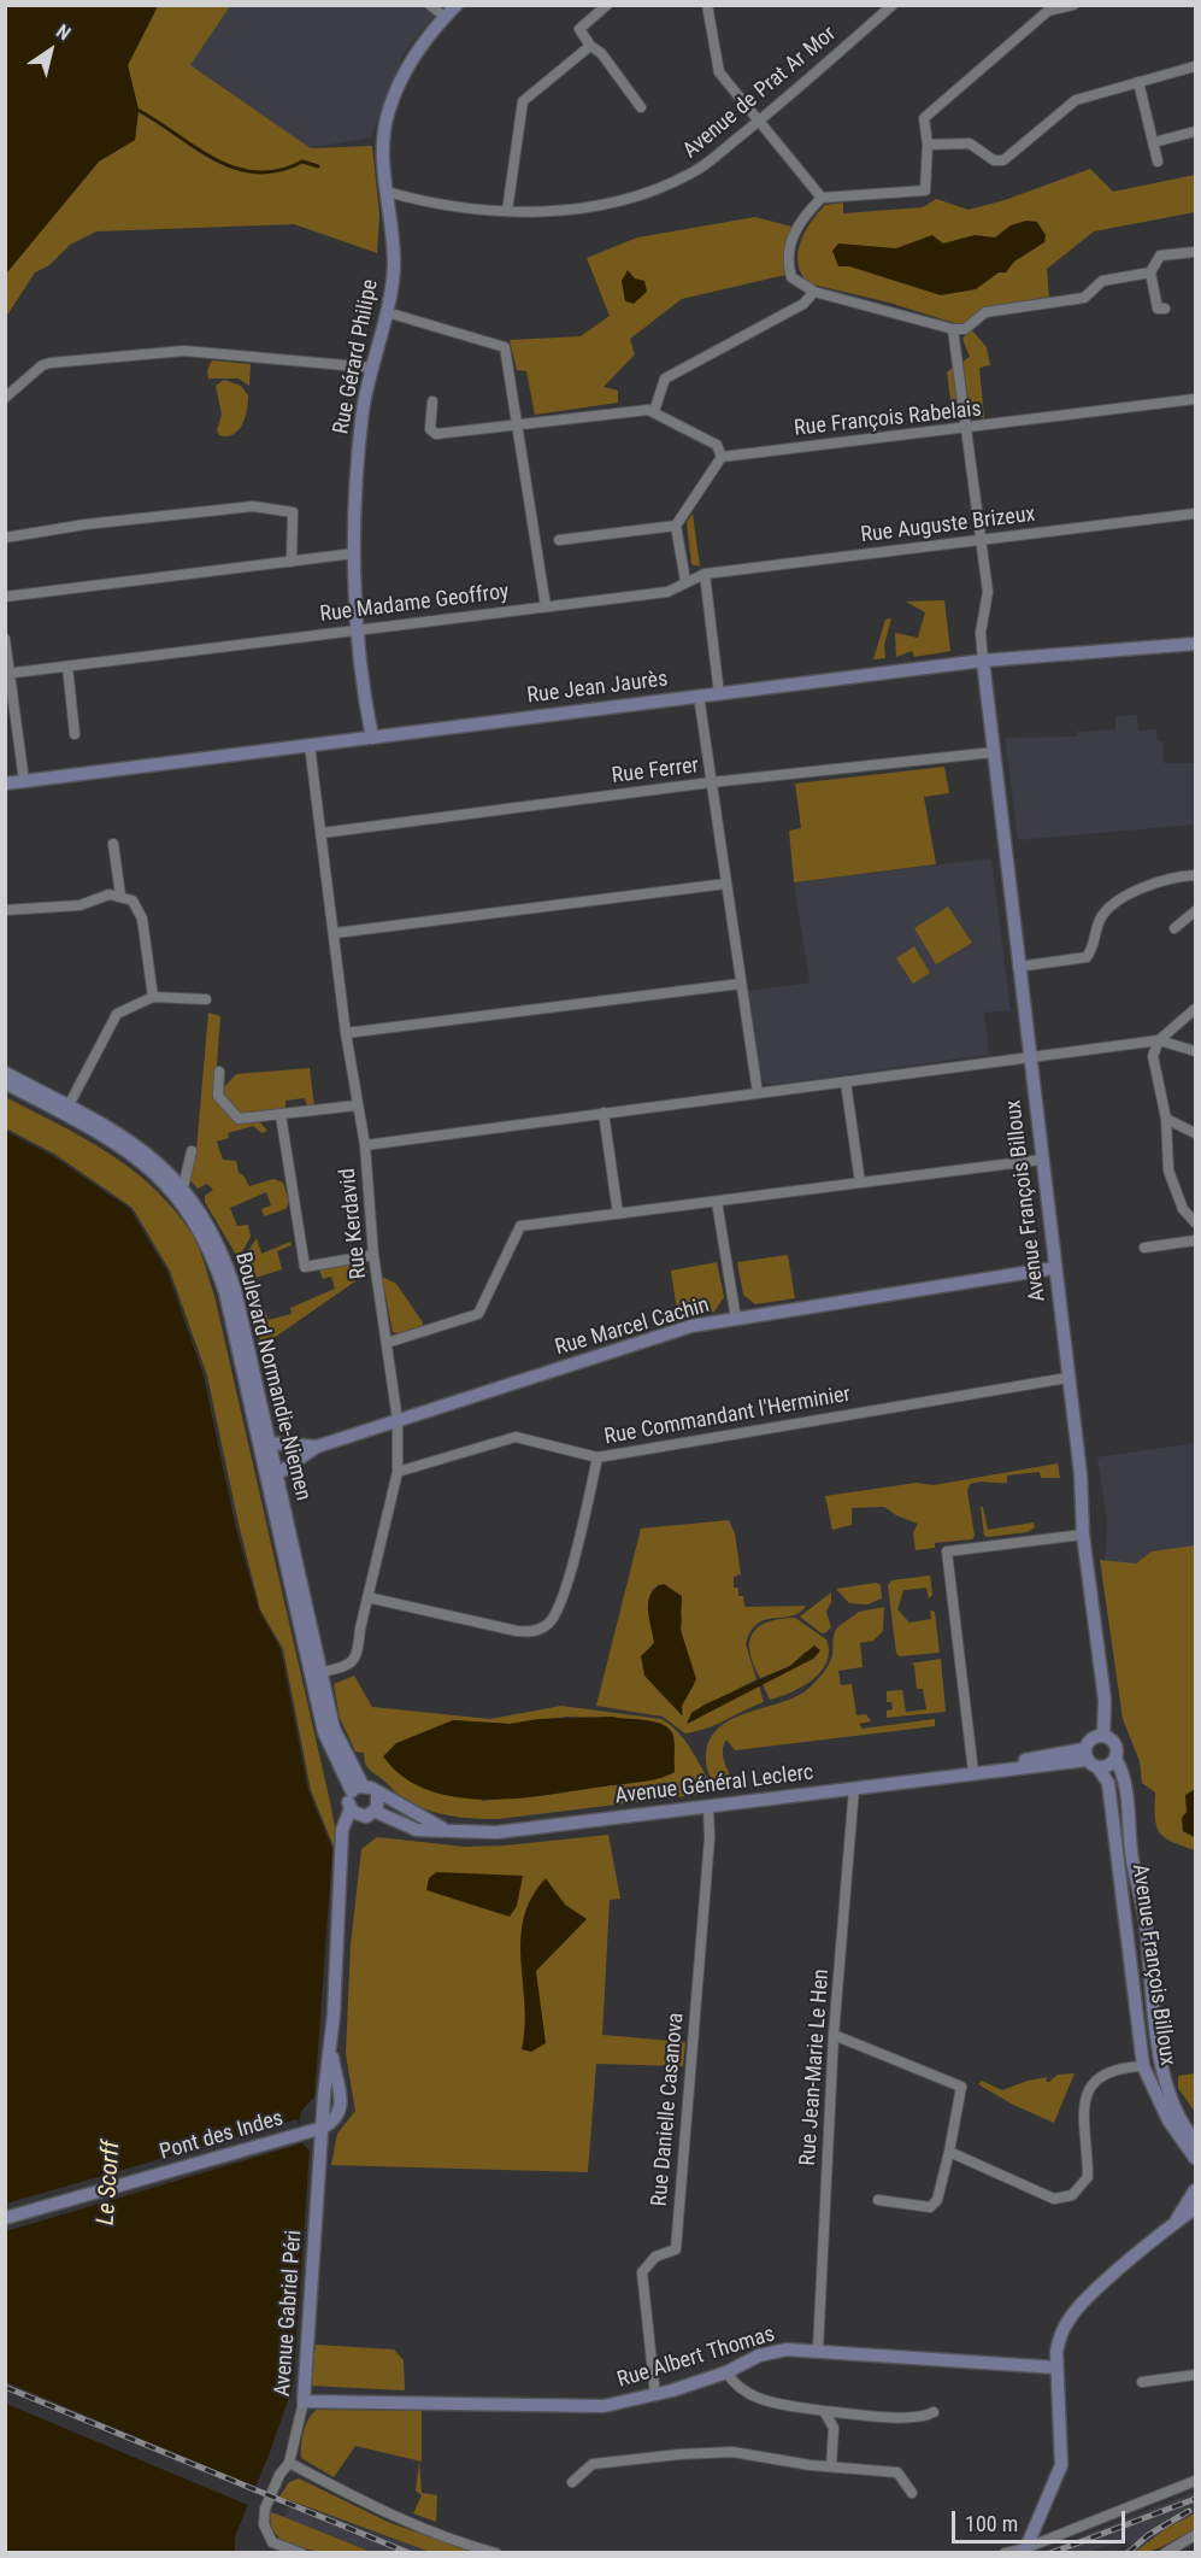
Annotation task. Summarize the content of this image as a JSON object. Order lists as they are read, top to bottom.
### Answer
{
  "streets": {
    "street": [
      "Avenue de Prat Ar Mor",
      "Rue Gérard Philipe",
      "Rue François Rabelais",
      "Rue Auguste Brizeux",
      "Rue Madame Geoffroy",
      "Rue Jean Jaurès",
      "Rue Ferrer",
      "Avenue François Billoux",
      "Rue Kerdavid",
      "Rue Marcel Cachin",
      "Boulevard Normandie-Niemen",
      "Rue Commandant l'Herminier",
      "Avenue Général Leclerc",
      "Rue Jean-Marie Le Hen",
      "Rue Danielle Casanova",
      "Pont des Indes",
      "Avenue Gabriel Péri",
      "Rue Albert Thomas"
    ]
  },
  "crossings": [
    ["Avenue de Prat Ar Mor", "Rue Gérard Philipe"],
    ["Rue Gérard Philipe", "Rue Madame Geoffroy"],
    ["Rue Gérard Philipe", "Rue Jean Jaurès"],
    ["Rue Auguste Brizeux", "Rue Madame Geoffroy"],
    ["Rue Jean Jaurès", "Avenue François Billoux"],
    ["Rue Jean Jaurès", "Rue Kerdavid"],
    ["Rue Ferrer", "Avenue François Billoux"],
    ["Rue Ferrer", "Rue Kerdavid"],
    ["Avenue François Billoux", "Rue Marcel Cachin"],
    ["Avenue François Billoux", "Rue Commandant l'Herminier"],
    ["Avenue François Billoux", "Avenue Général Leclerc"],
    ["Rue Kerdavid", "Rue Marcel Cachin"],
    ["Rue Kerdavid", "Boulevard Normandie-Niemen"],
    ["Rue Kerdavid", "Rue Commandant l'Herminier"],
    ["Rue Marcel Cachin", "Boulevard Normandie-Niemen"],
    ["Boulevard Normandie-Niemen", "Avenue Général Leclerc"],
    ["Boulevard Normandie-Niemen", "Avenue Gabriel Péri"],
    ["Avenue Général Leclerc", "Rue Jean-Marie Le Hen"],
    ["Avenue Général Leclerc", "Rue Danielle Casanova"],
    ["Avenue Général Leclerc", "Avenue Gabriel Péri"],
    ["Rue Jean-Marie Le Hen", "Rue Albert Thomas"],
    ["Rue Danielle Casanova", "Rue Albert Thomas"],
    ["Pont des Indes", "Avenue Gabriel Péri"],
    ["Avenue Gabriel Péri", "Rue Albert Thomas"]
  ],
  "water": ["Le Scorff"],
  "scale_bar": "100 m",
  "north": "top right"
}
